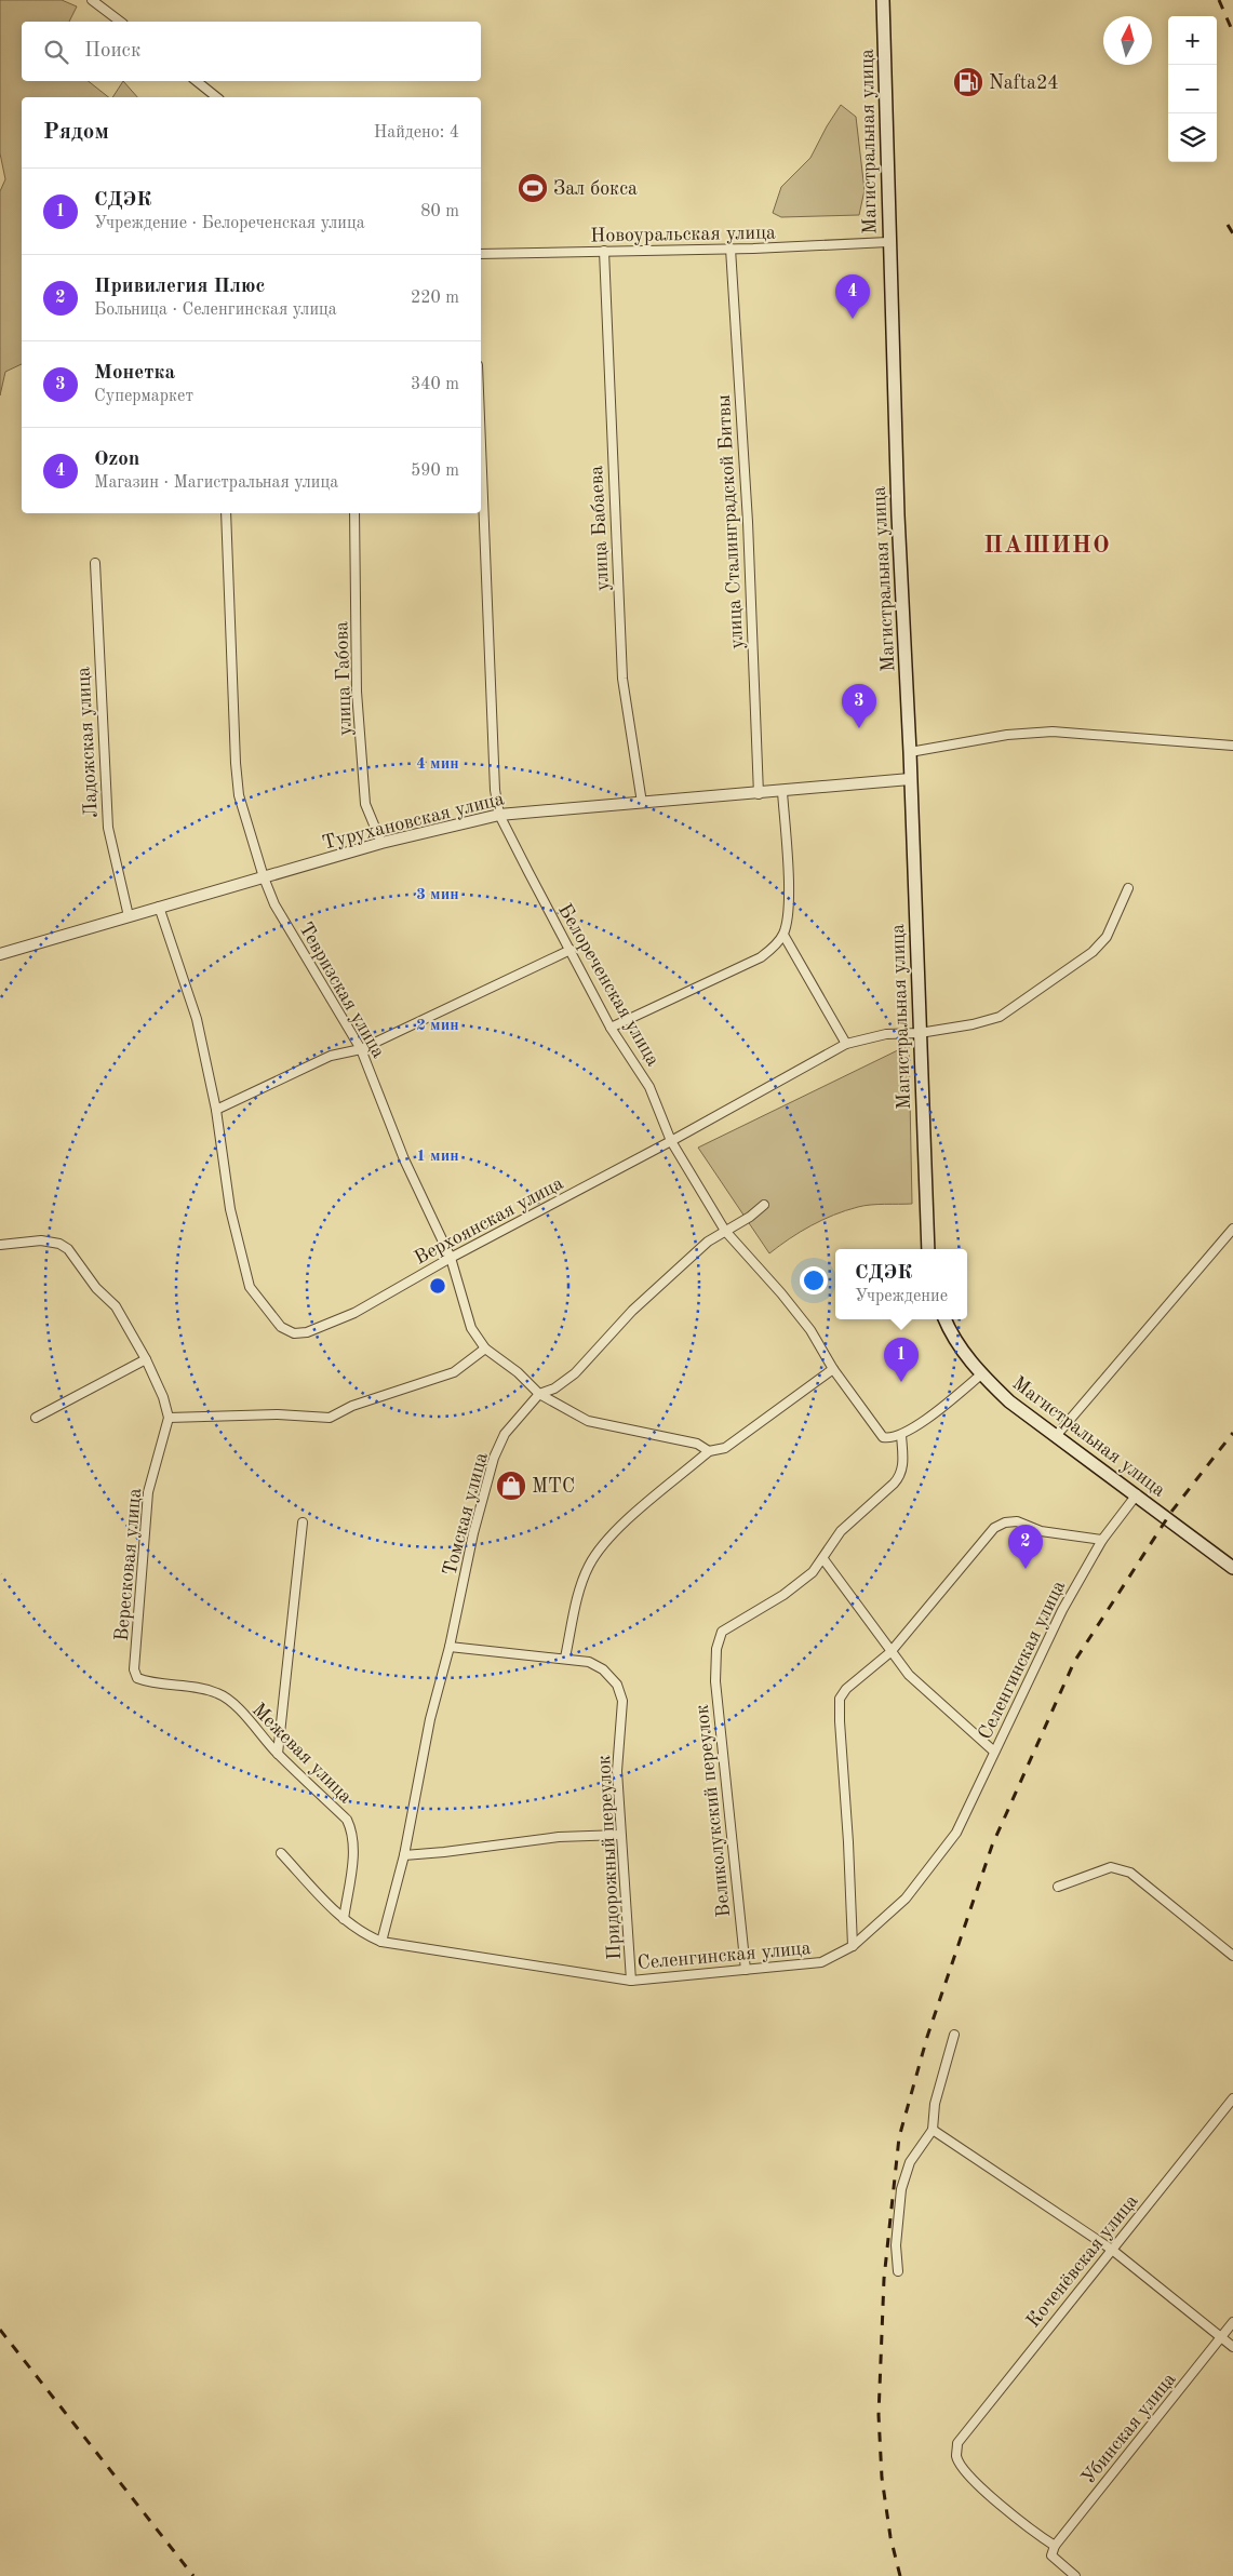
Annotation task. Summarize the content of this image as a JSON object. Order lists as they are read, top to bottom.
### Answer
{
  "streets": {
    "main road": ["Магистральная улица"],
    "street": [
      "Новоуральская улица",
      "улица Сталинградской Битвы",
      "улица Бабаева",
      "улица Габова",
      "Ладожская улица",
      "Турухановская улица",
      "Белореченская улица",
      "Тевризская улица",
      "Верхоянская улица",
      "Томская улица",
      "Вересковая улица",
      "Селенгинская улица",
      "Межевая улица",
      "Великолукский переулок",
      "Придорожный переулок",
      "Коченёвская улица",
      "Убинская улица"
    ]
  },
  "crossings": [
    ["Магистральная улица", "Новоуральская улица"],
    ["Магистральная улица", "Турухановская улица"],
    ["Магистральная улица", "Верхоянская улица"],
    ["Магистральная улица", "Селенгинская улица"],
    ["Новоуральская улица", "улица Сталинградской Битвы"],
    ["Новоуральская улица", "улица Бабаева"],
    ["улица Сталинградской Битвы", "Турухановская улица"],
    ["улица Бабаева", "Турухановская улица"],
    ["улица Габова", "Турухановская улица"],
    ["Ладожская улица", "Турухановская улица"],
    ["Турухановская улица", "Белореченская улица"],
    ["Турухановская улица", "Тевризская улица"],
    ["Турухановская улица", "Верхоянская улица"],
    ["Белореченская улица", "Верхоянская улица"],
    ["Белореченская улица", "Томская улица"],
    ["Тевризская улица", "Верхоянская улица"],
    ["Тевризская улица", "Томская улица"],
    ["Томская улица", "Селенгинская улица"],
    ["Вересковая улица", "Межевая улица"],
    ["Селенгинская улица", "Межевая улица"],
    ["Селенгинская улица", "Великолукский переулок"],
    ["Селенгинская улица", "Придорожный переулок"],
    ["Коченёвская улица", "Убинская улица"]
  ],
  "districts": ["ПАШИНО"],
  "places": {
    "fuel station": ["Nafta24"],
    "sports": ["Зал бокса"],
    "shop": ["МТС"]
  },
  "north": "top",
  "page": {
    "map_buttons": ["+", "−"],
    "search": "Поиск",
    "heading": ["Рядом", "Найдено: 4"],
    "list": [
      {
        "mark": "1",
        "name": "СДЭК",
        "note": "Учреждение · Белореченская улица",
        "value": "80 m"
      },
      {
        "mark": "2",
        "name": "Привилегия Плюс",
        "note": "Больница · Селенгинская улица",
        "value": "220 m"
      },
      {
        "mark": "3",
        "name": "Монетка",
        "note": "Супермаркет",
        "value": "340 m"
      },
      {
        "mark": "4",
        "name": "Ozon",
        "note": "Магазин · Магистральная улица",
        "value": "590 m"
      }
    ],
    "pins": [
      "4",
      "3",
      "1",
      "2"
    ],
    "popup": ["СДЭК", "Учреждение"]
  },
  "rings": [
    "4 мин",
    "3 мин",
    "2 мин",
    "1 мин"
  ]
}
